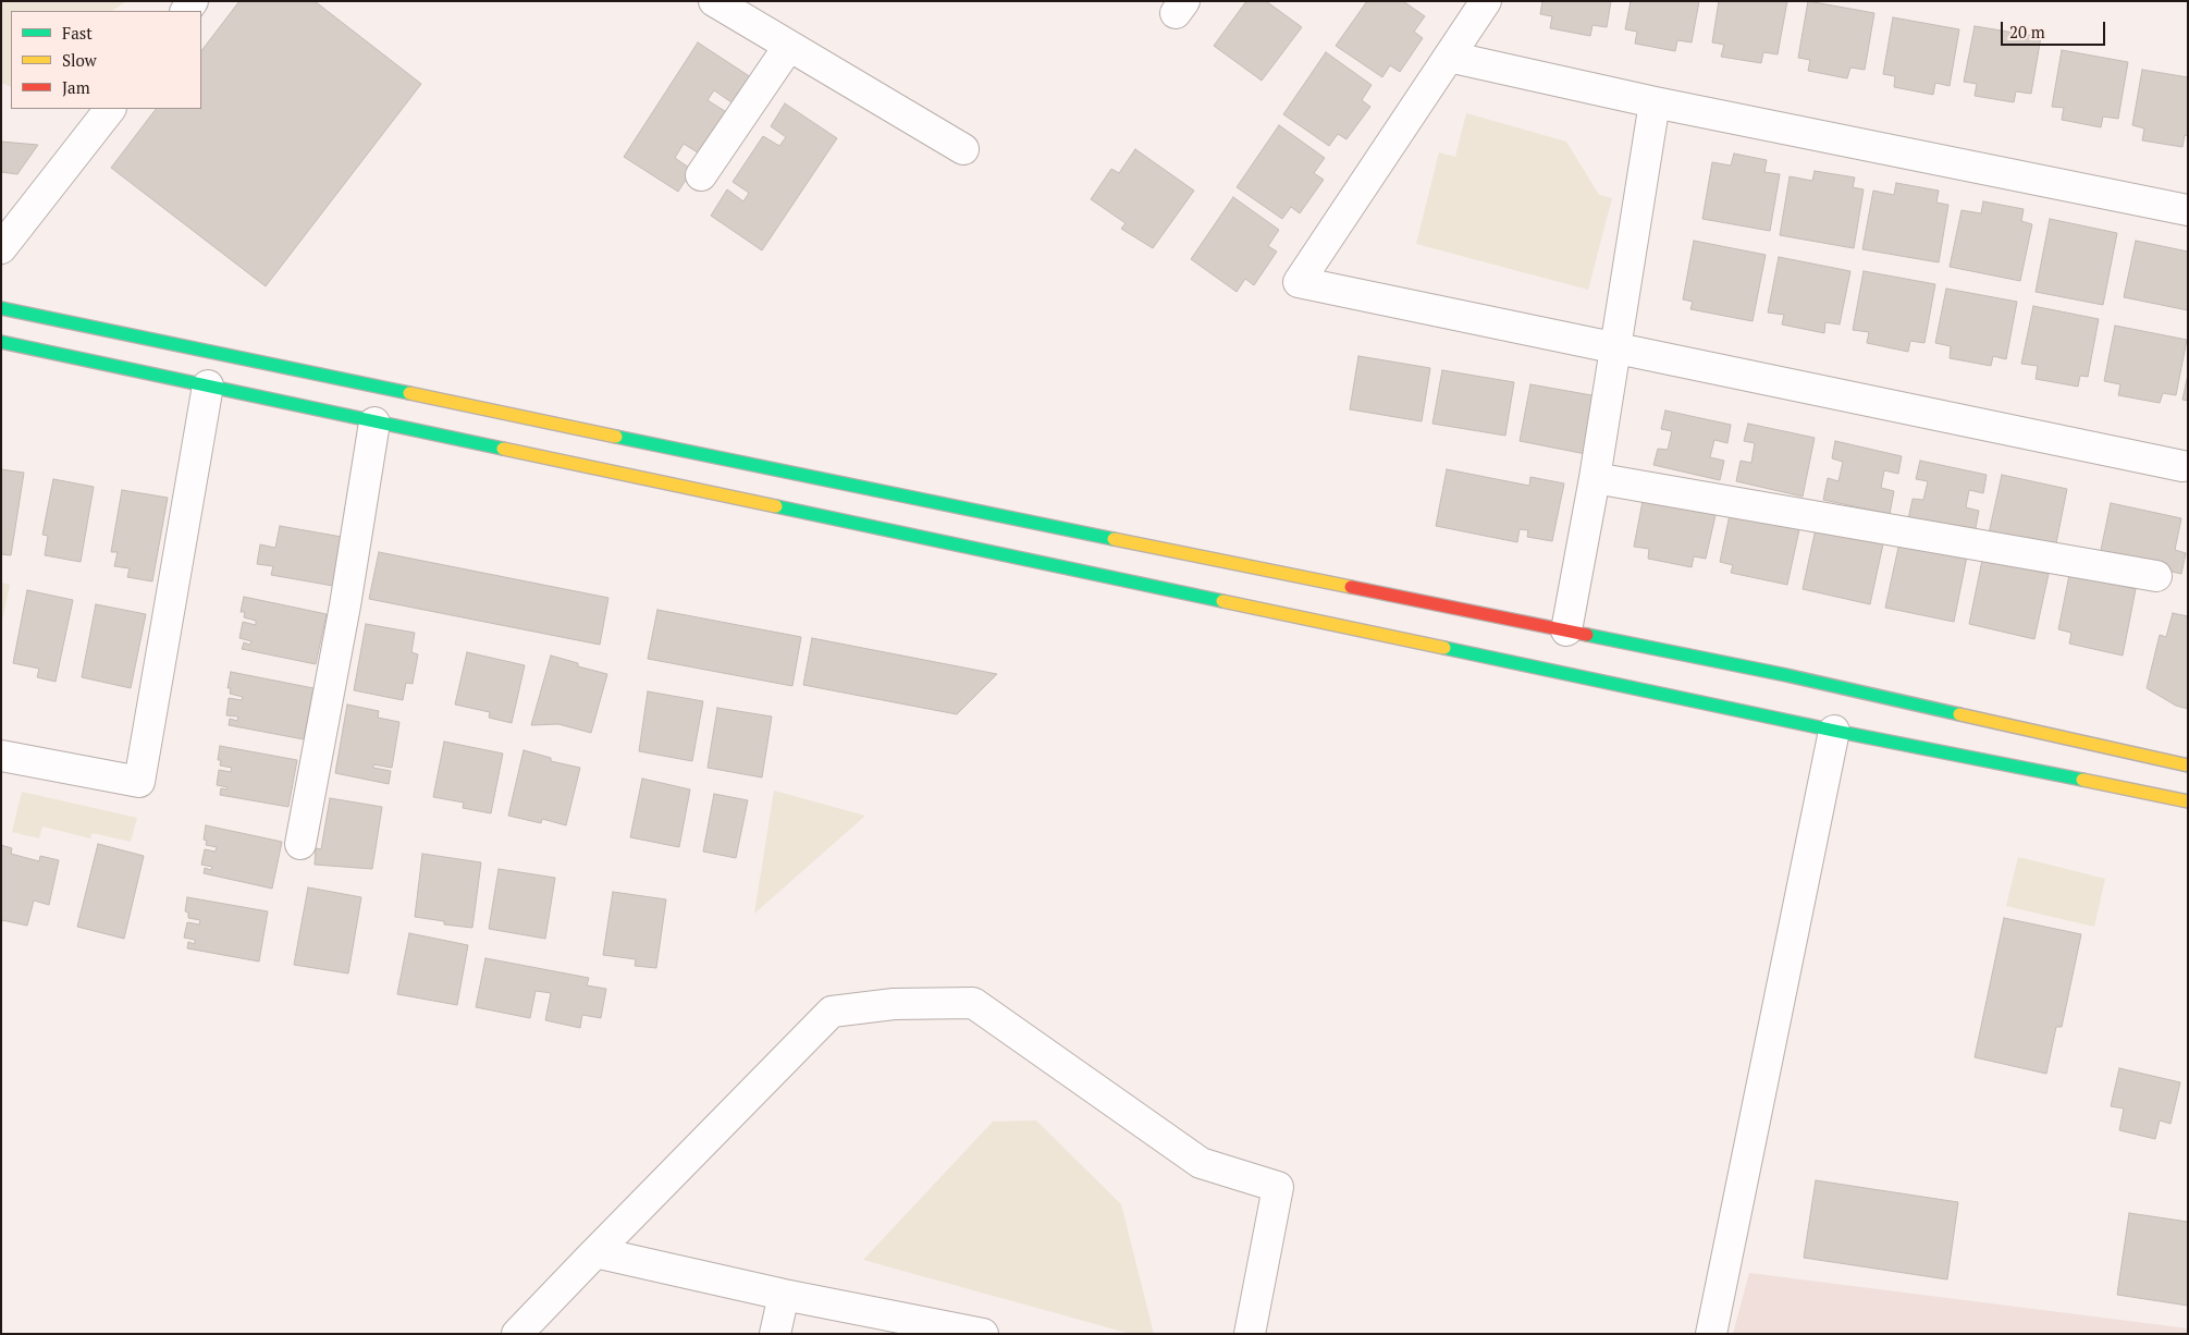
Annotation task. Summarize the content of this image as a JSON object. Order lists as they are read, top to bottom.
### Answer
{
  "legend": ["Fast", "Slow", "Jam"],
  "scale_bar": "20 m"
}
